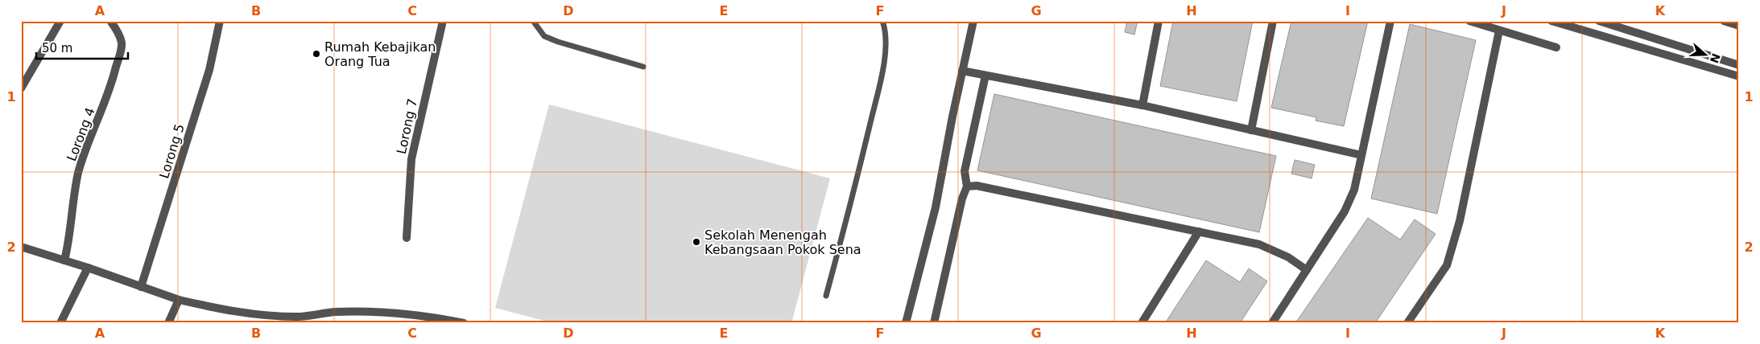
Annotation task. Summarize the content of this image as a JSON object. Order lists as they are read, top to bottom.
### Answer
{
  "streets": {
    "street": ["Lorong 7", "Lorong 4", "Lorong 5"]
  },
  "places": ["Rumah Kebajikan Orang Tua", "Sekolah Menengah Kebangsaan Pokok Sena"],
  "scale_bar": "50 m",
  "north": "right",
  "grid": {
    "columns": [
      "A",
      "B",
      "C",
      "D",
      "E",
      "F",
      "G",
      "H",
      "I",
      "J",
      "K"
    ],
    "rows": ["1", "2"]
  }
}
